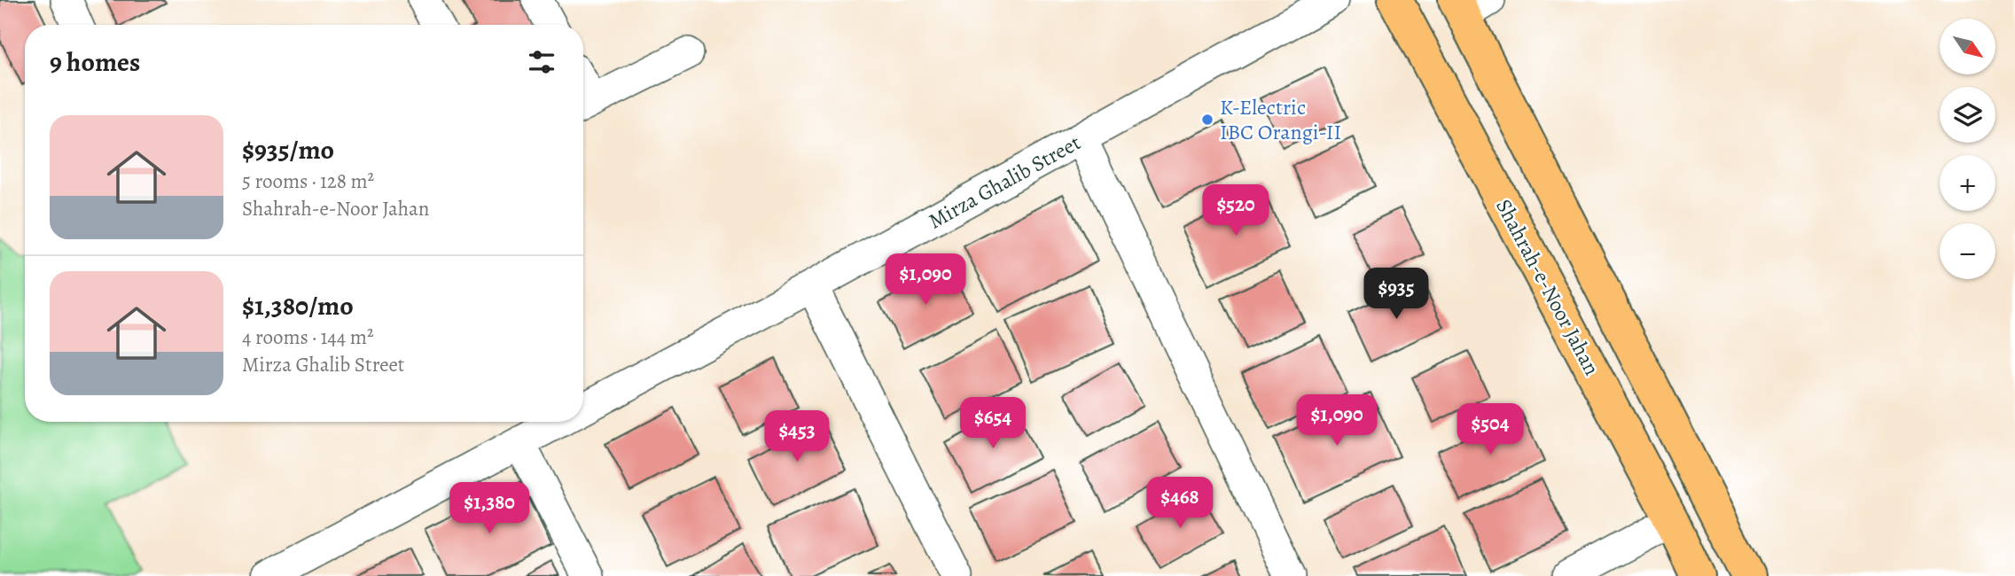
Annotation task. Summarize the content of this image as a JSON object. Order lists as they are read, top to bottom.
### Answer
{
  "streets": {
    "main road": ["Shahrah-e-Noor Jahan"],
    "street": ["Mirza Ghalib Street"]
  },
  "places": ["K-Electric IBC Orangi-II"],
  "north": "bottom right",
  "page": {
    "map_buttons": ["+", "−"],
    "heading": "9 homes",
    "list": [
      {
        "name": "$935/mo",
        "note": "5 rooms · 128 m² · Shahrah-e-Noor Jahan"
      },
      {
        "name": "$1,380/mo",
        "note": "4 rooms · 144 m² · Mirza Ghalib Street"
      }
    ],
    "price": [
      "$520",
      "$1,090",
      "$935",
      "$1,090",
      "$654",
      "$504",
      "$453",
      "$468",
      "$1,380"
    ]
  }
}
